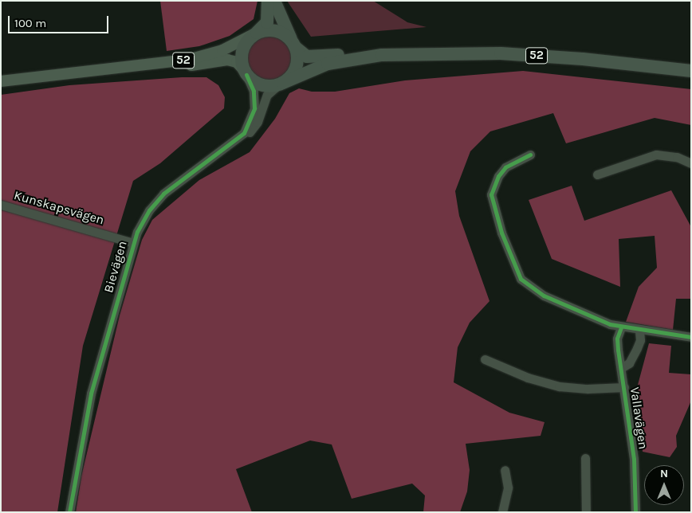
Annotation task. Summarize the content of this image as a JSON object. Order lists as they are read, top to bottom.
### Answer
{
  "streets": {
    "highway": ["52"],
    "street": ["Kunskapsvägen", "Bievägen", "Vallavägen"]
  },
  "crossings": [
    ["52", "Bievägen"],
    ["Kunskapsvägen", "Bievägen"]
  ],
  "scale_bar": "100 m",
  "north": "top"
}
